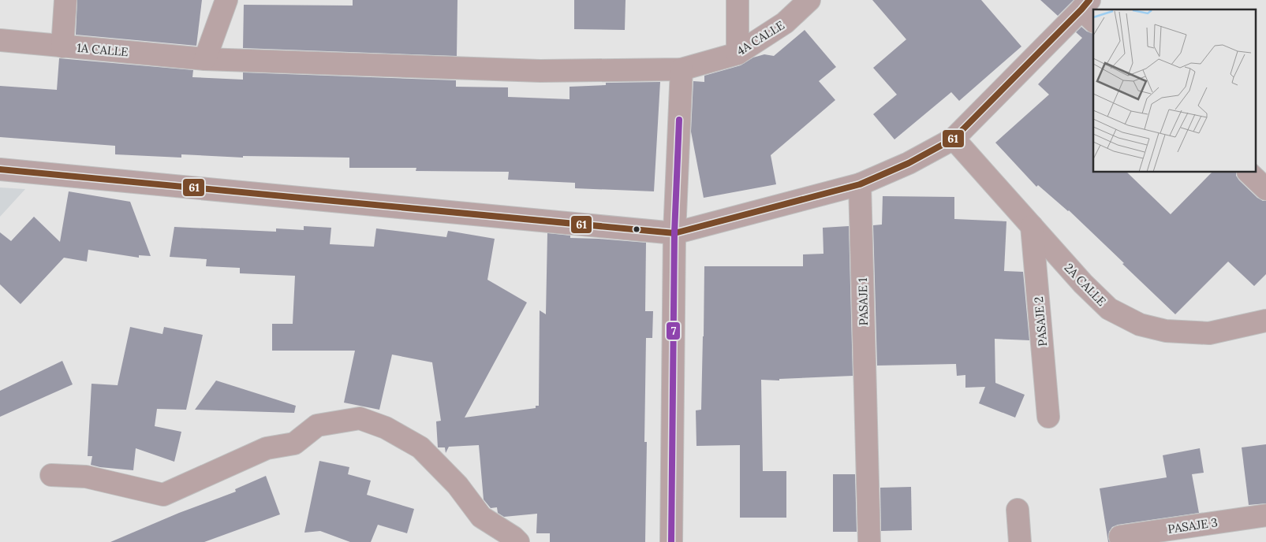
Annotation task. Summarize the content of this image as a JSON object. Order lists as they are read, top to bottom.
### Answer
{
  "streets": {
    "street": [
      "4A CALLE",
      "1A CALLE",
      "2A CALLE",
      "PASAJE 1",
      "PASAJE 2",
      "PASAJE 3"
    ]
  },
  "crossings": [
    ["4A CALLE", "1A CALLE"],
    ["2A CALLE", "PASAJE 2"]
  ],
  "lines": ["transit line 61", "transit line 7"]
}
